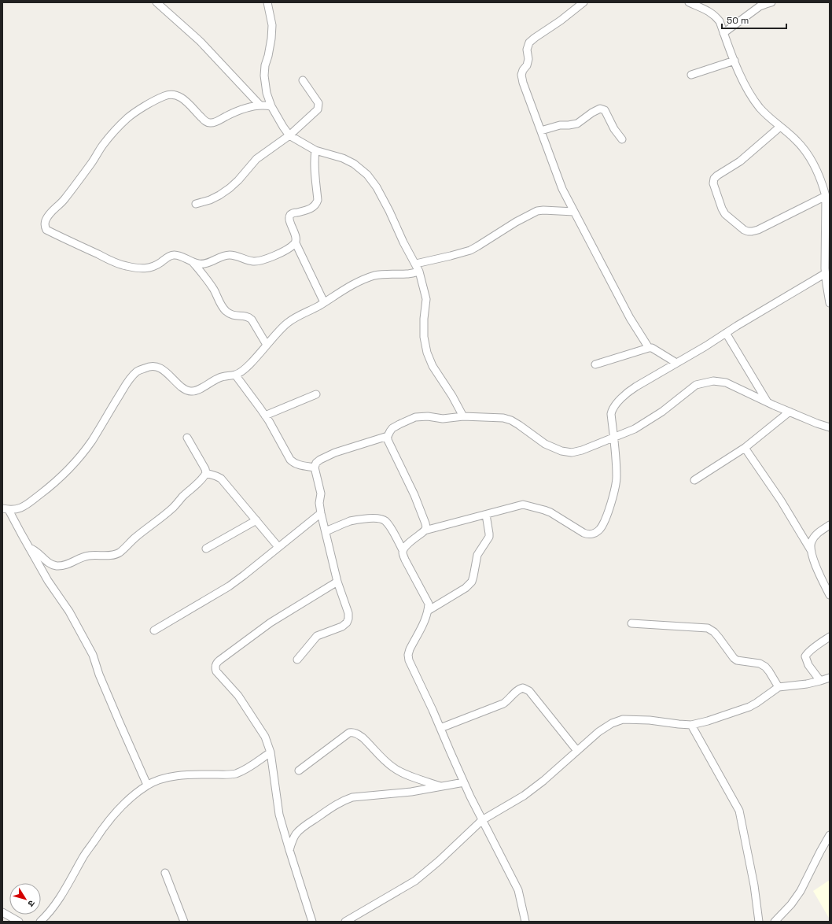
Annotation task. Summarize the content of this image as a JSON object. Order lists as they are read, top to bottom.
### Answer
{
  "scale_bar": "50 m",
  "north": "bottom right"
}
